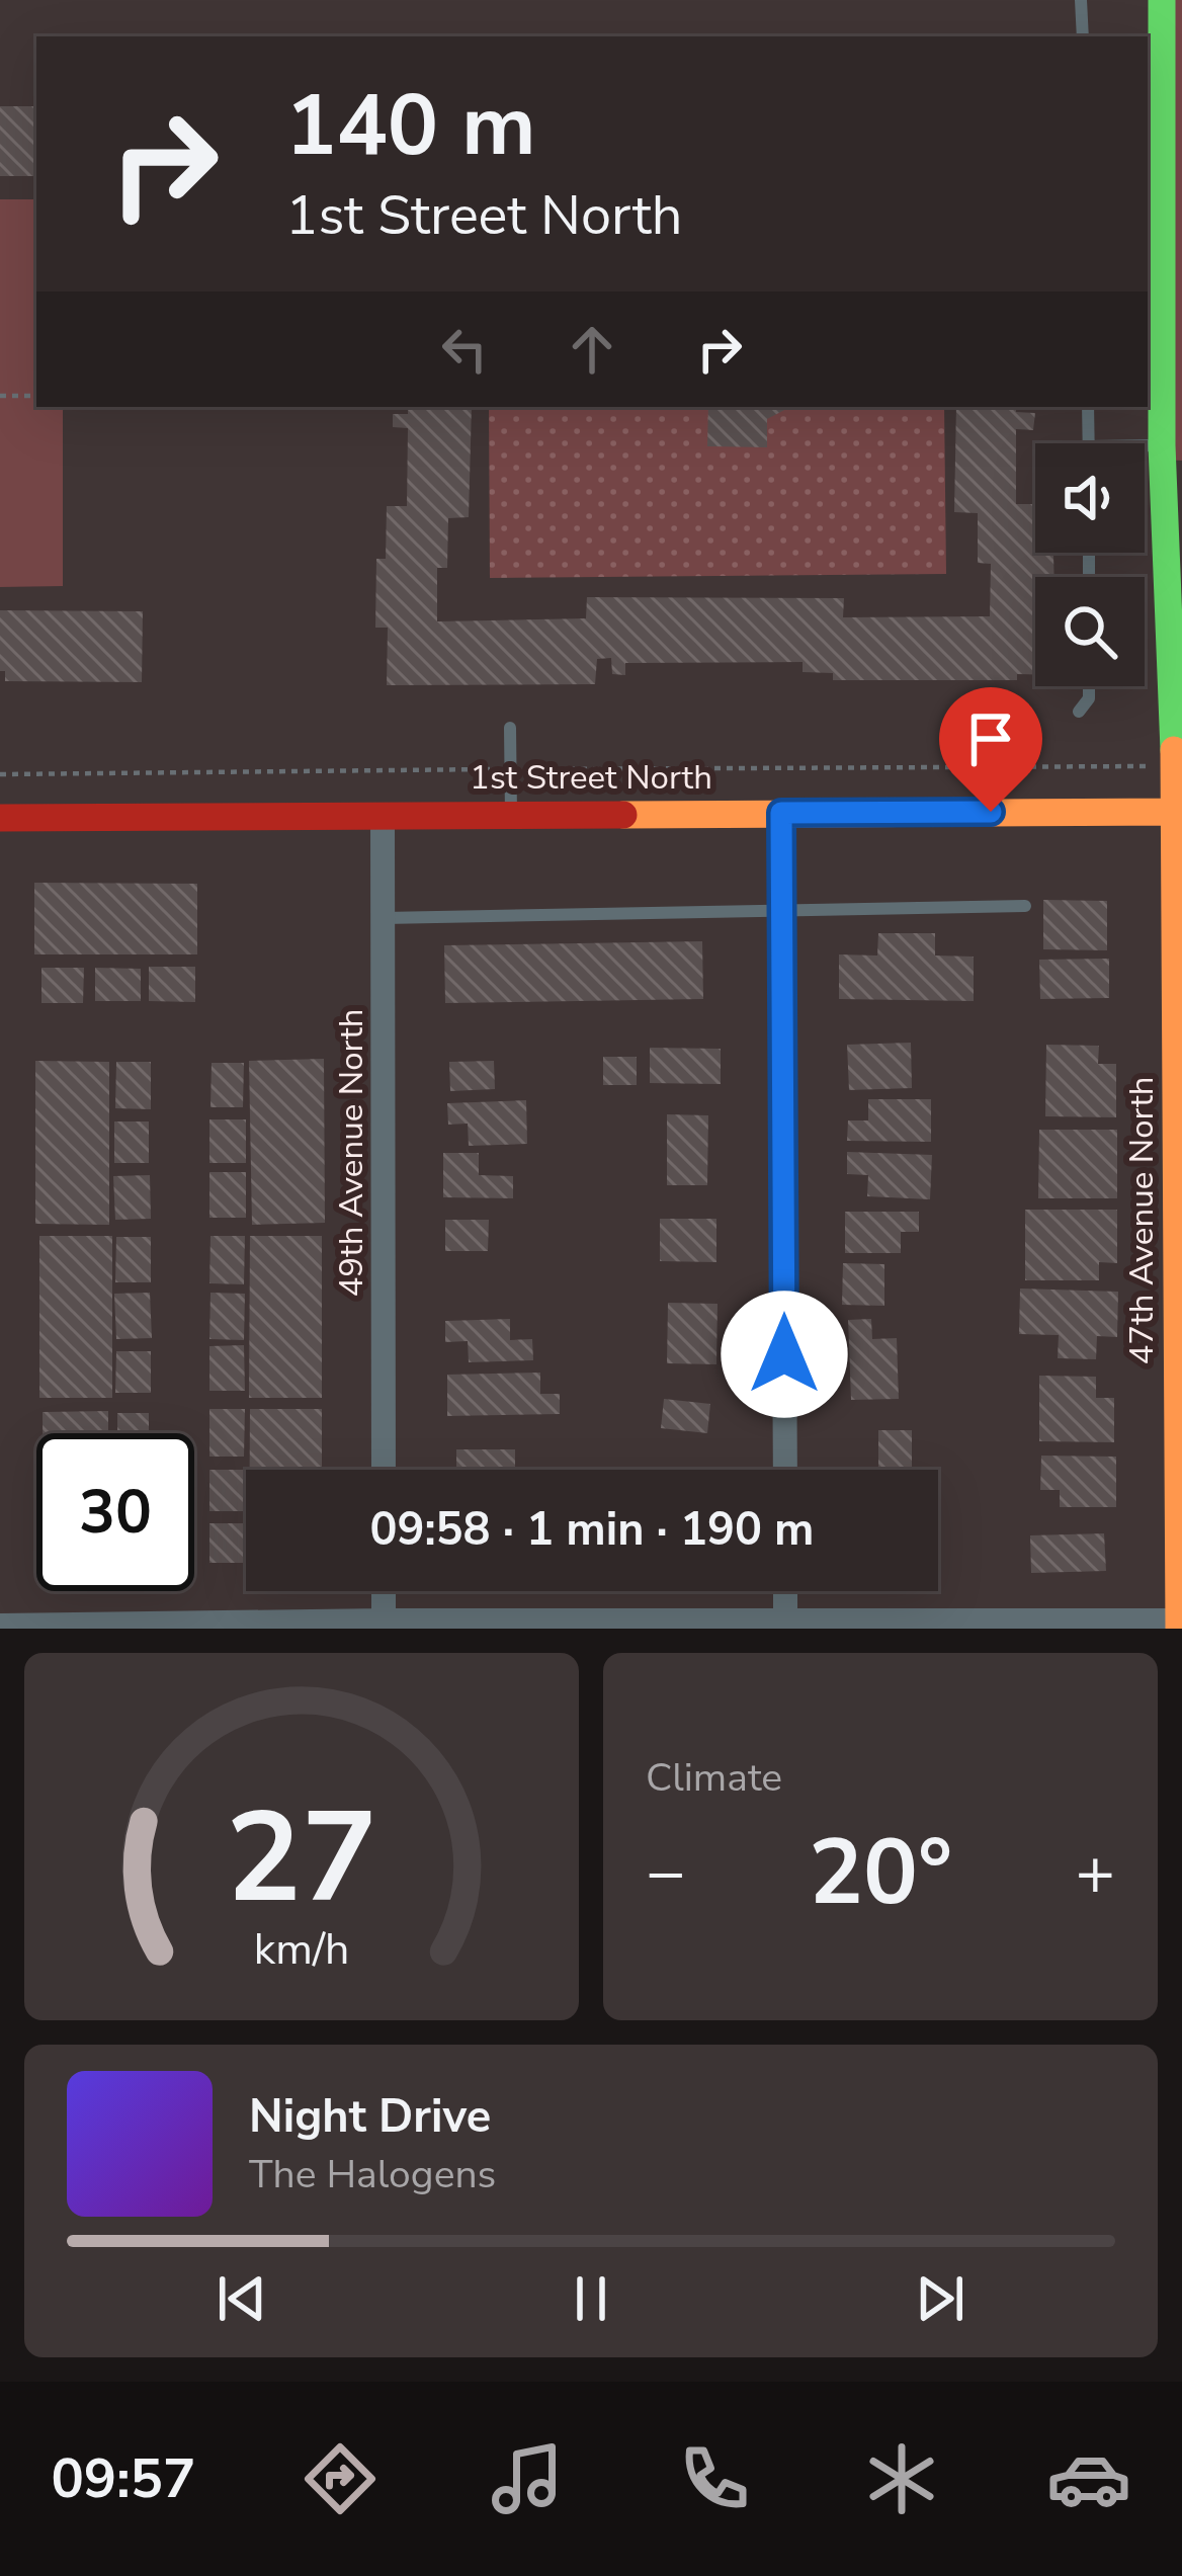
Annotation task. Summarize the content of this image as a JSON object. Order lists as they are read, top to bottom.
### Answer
{
  "streets": {
    "street": ["1st Street North", "49th Avenue North", "47th Avenue North"]
  },
  "crossings": [
    ["1st Street North", "49th Avenue North"],
    ["1st Street North", "47th Avenue North"]
  ],
  "page": {
    "turn": ["140 m", "1st Street North"],
    "limit": "30",
    "trip": "09:58 · 1 min · 190 m",
    "tile": "Climate",
    "heat": ["−", "20°", "+"],
    "song": ["Night Drive", "The Halogens"],
    "tabs": "09:57",
    "gauge": ["27", "km/h"]
  }
}
